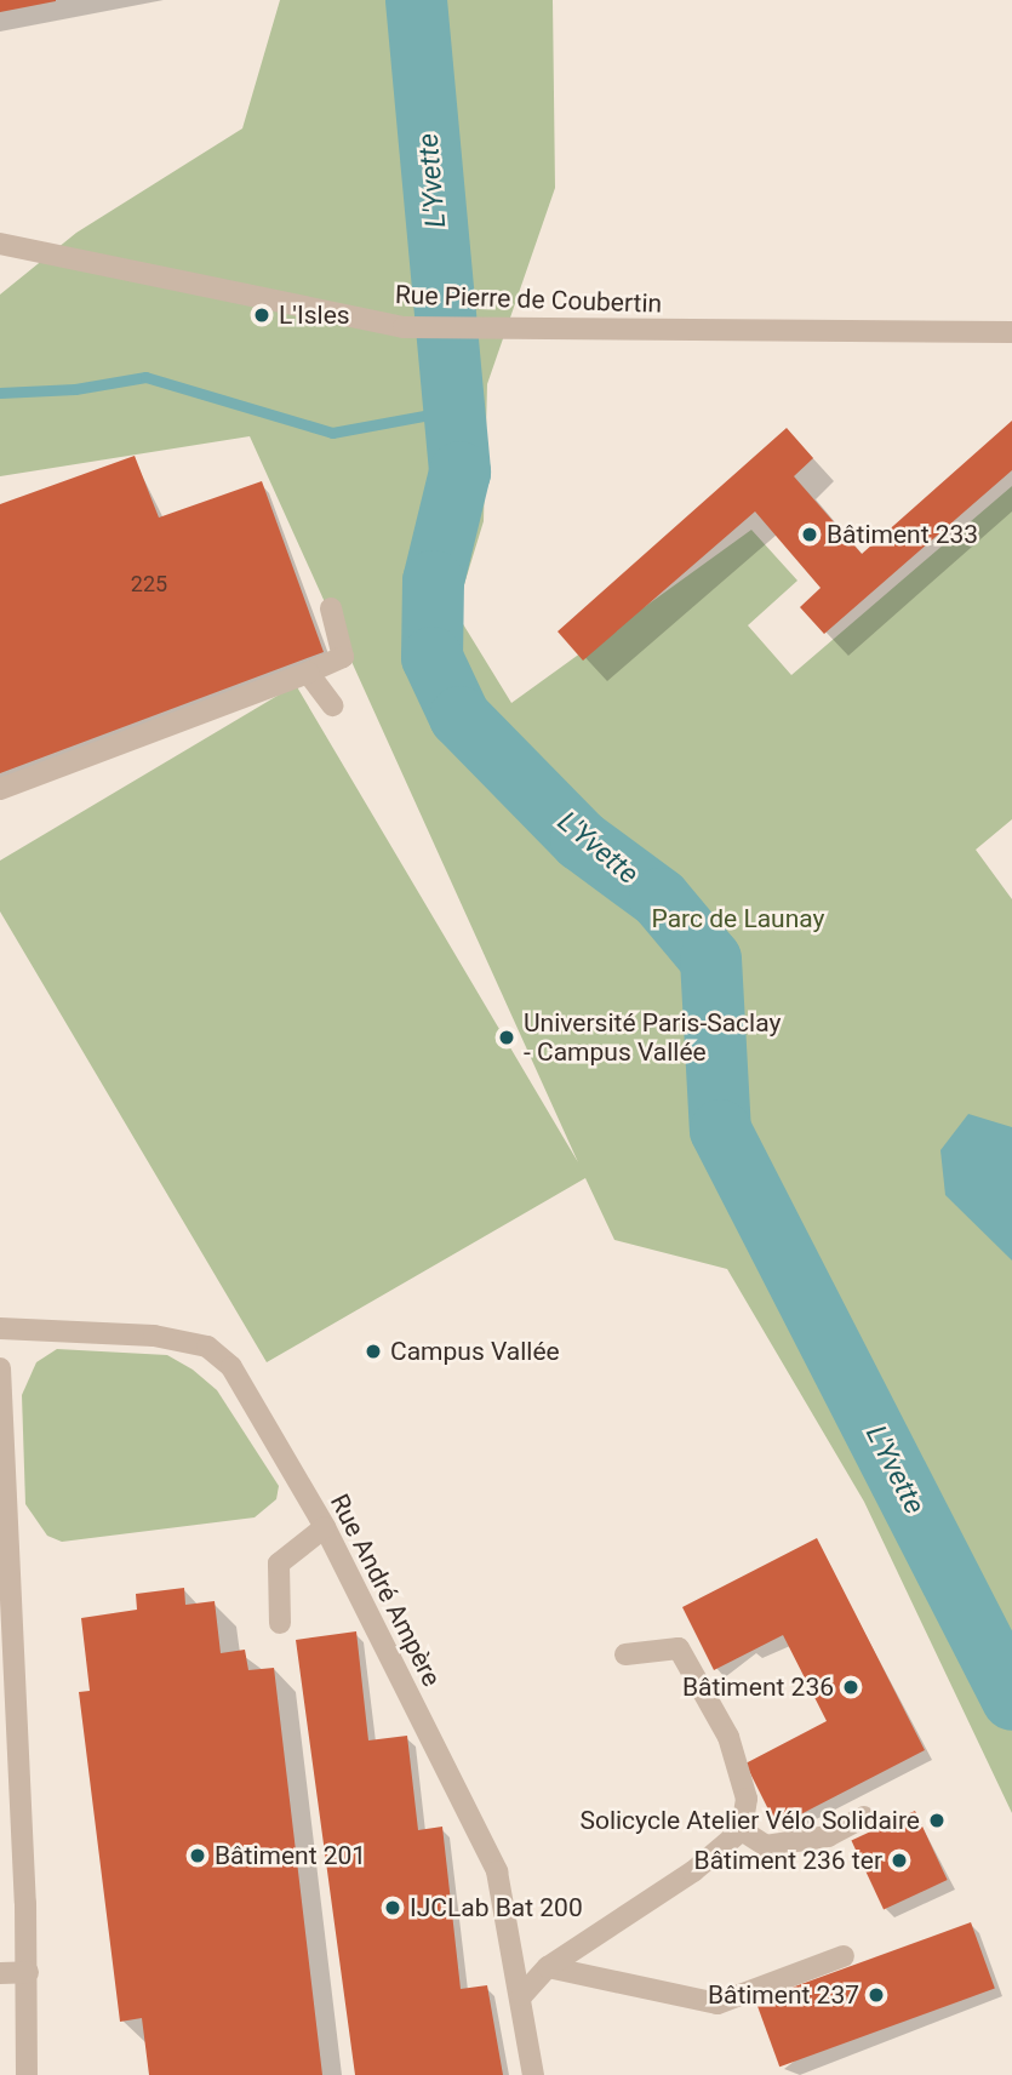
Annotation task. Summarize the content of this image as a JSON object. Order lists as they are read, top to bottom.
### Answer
{
  "streets": {
    "street": ["Rue Pierre de Coubertin", "Rue André Ampère"]
  },
  "water": ["L'Yvette"],
  "parks": ["Parc de Launay"],
  "places": [
    "L'Isles",
    "Bâtiment 233",
    "Université Paris-Saclay - Campus Vallée",
    "Campus Vallée",
    "Bâtiment 236",
    "Solicycle Atelier Vélo Solidaire",
    "Bâtiment 201",
    "Bâtiment 236 ter",
    "IJCLab Bat 200",
    "Bâtiment 237"
  ],
  "house_numbers": ["225"]
}
